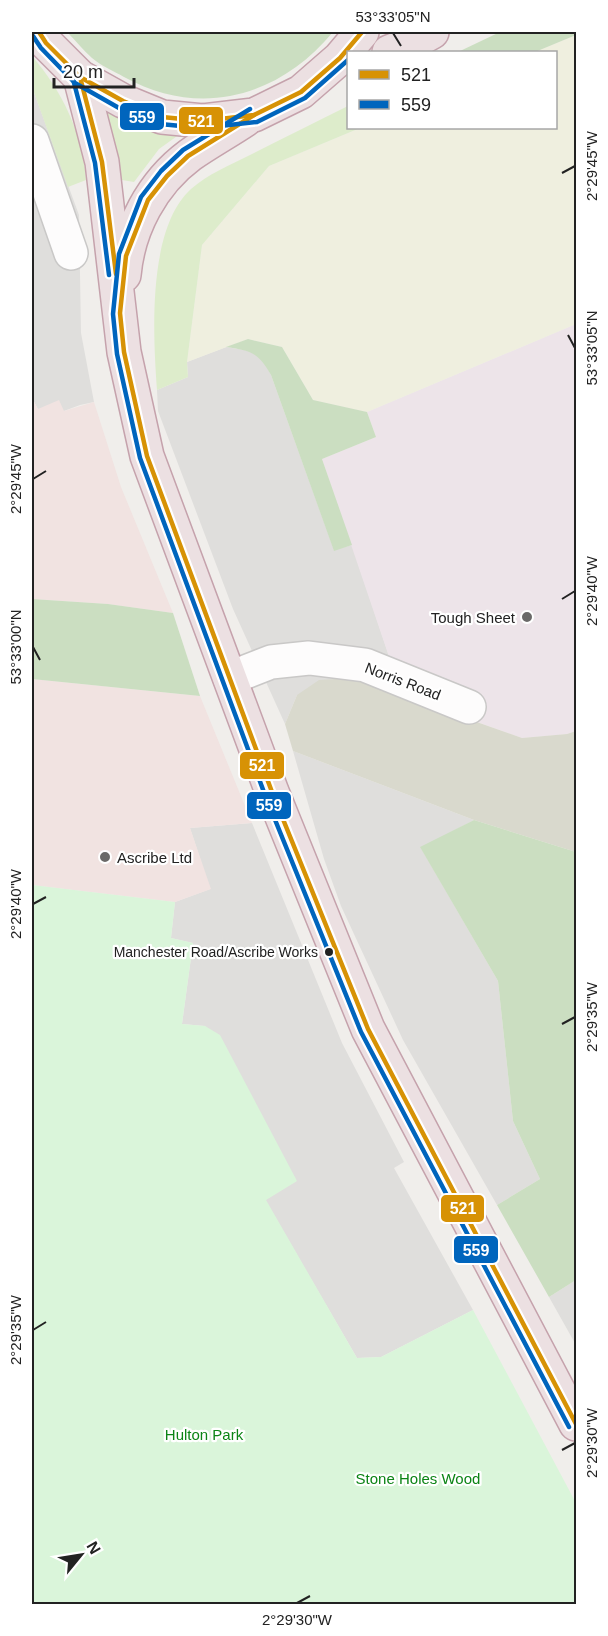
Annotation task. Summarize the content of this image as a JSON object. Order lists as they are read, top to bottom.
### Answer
{
  "streets": {
    "street": ["Norris Road"]
  },
  "parks": ["Hulton Park", "Stone Holes Wood"],
  "places": ["Tough Sheet", "Ascribe Ltd", "Manchester Road/Ascribe Works"],
  "lines": ["transit line 521", "transit line 559"],
  "legend": ["521", "559"],
  "scale_bar": "20 m",
  "north": "top right",
  "coordinates": [
    "53°33'05\"N",
    "2°29'45\"W",
    "2°29'40\"W",
    "53°33'00\"N",
    "2°29'35\"W",
    "2°29'30\"W"
  ]
}
